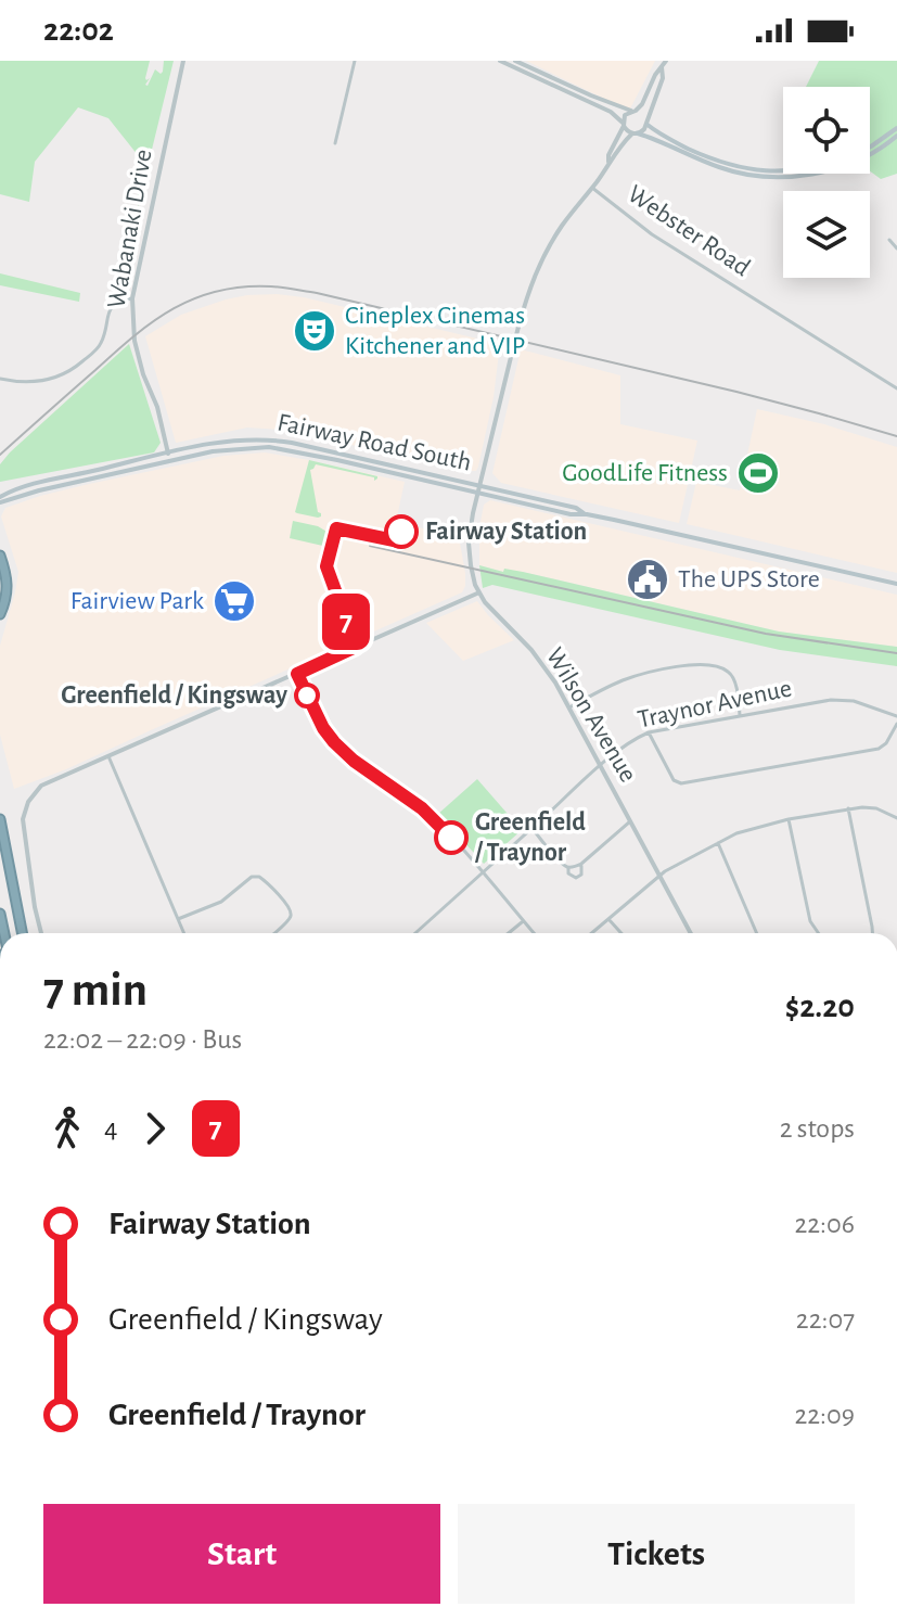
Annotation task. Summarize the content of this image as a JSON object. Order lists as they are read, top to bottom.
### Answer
{
  "streets": {
    "main road": ["Fairway Road South"],
    "street": [
      "Wabanaki Drive",
      "Webster Road",
      "Traynor Avenue",
      "Wilson Avenue"
    ]
  },
  "crossings": [
    ["Wabanaki Drive", "Fairway Road South"],
    ["Webster Road", "Wilson Avenue"],
    ["Fairway Road South", "Wilson Avenue"],
    ["Traynor Avenue", "Wilson Avenue"]
  ],
  "places": {
    "theatre": ["Cineplex Cinemas Kitchener and VIP"],
    "sports": ["GoodLife Fitness"],
    "other": ["Fairway Station", "Greenfield / Kingsway", "Greenfield / Traynor"],
    "public building": ["The UPS Store"],
    "supermarket": ["Fairview Park"]
  },
  "lines": ["bus line 7"],
  "page": {
    "status": "22:02",
    "on_map": "7",
    "heading": ["7 min", "22:02 – 22:09 · Bus", "$2.20"],
    "legs": ["4", "7", "2 stops"],
    "list": [
      {
        "name": "Fairway Station",
        "value": "22:06"
      },
      {
        "name": "Greenfield / Kingsway",
        "value": "22:07"
      },
      {
        "name": "Greenfield / Traynor",
        "value": "22:09"
      }
    ],
    "buttons": ["Start", "Tickets"]
  }
}
